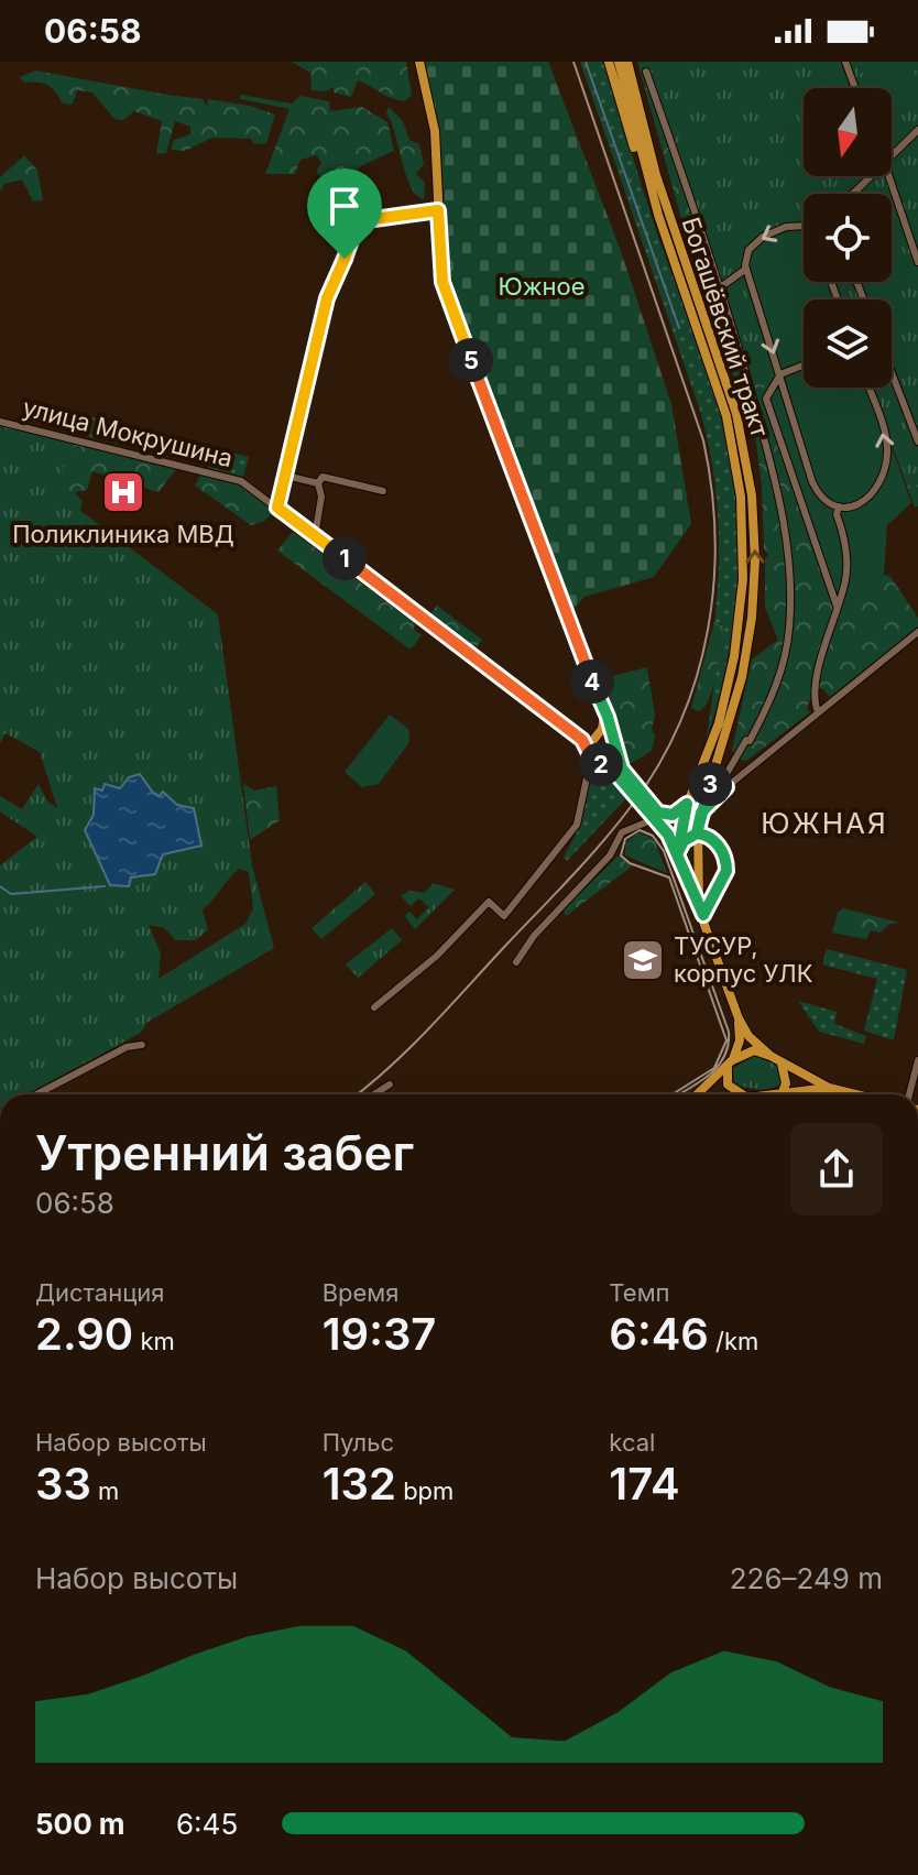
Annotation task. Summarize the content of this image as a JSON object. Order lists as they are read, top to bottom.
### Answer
{
  "streets": {
    "main road": ["Богашёвский тракт"],
    "street": ["улица Мокрушина"]
  },
  "districts": ["ЮЖНАЯ"],
  "parks": ["Южное"],
  "places": {
    "hospital": ["Поликлиника МВД"],
    "school or university": ["ТУСУР, корпус УЛК"]
  },
  "north": "bottom",
  "page": {
    "status": "06:58",
    "pins": [
      "5",
      "1",
      "4",
      "2",
      "3"
    ],
    "heading": ["Утренний забег", "06:58"],
    "stats": [
      ["Дистанция", "2.90 km"],
      ["Время", "19:37"],
      ["Темп", "6:46 /km"],
      ["Набор высоты", "33 m"],
      ["Пульс", "132 bpm"],
      ["kcal", "174"]
    ],
    "chart": ["Набор высоты", "226–249 m"],
    "list": [
      {
        "name": "500 m",
        "note": "6:45"
      }
    ]
  }
}
